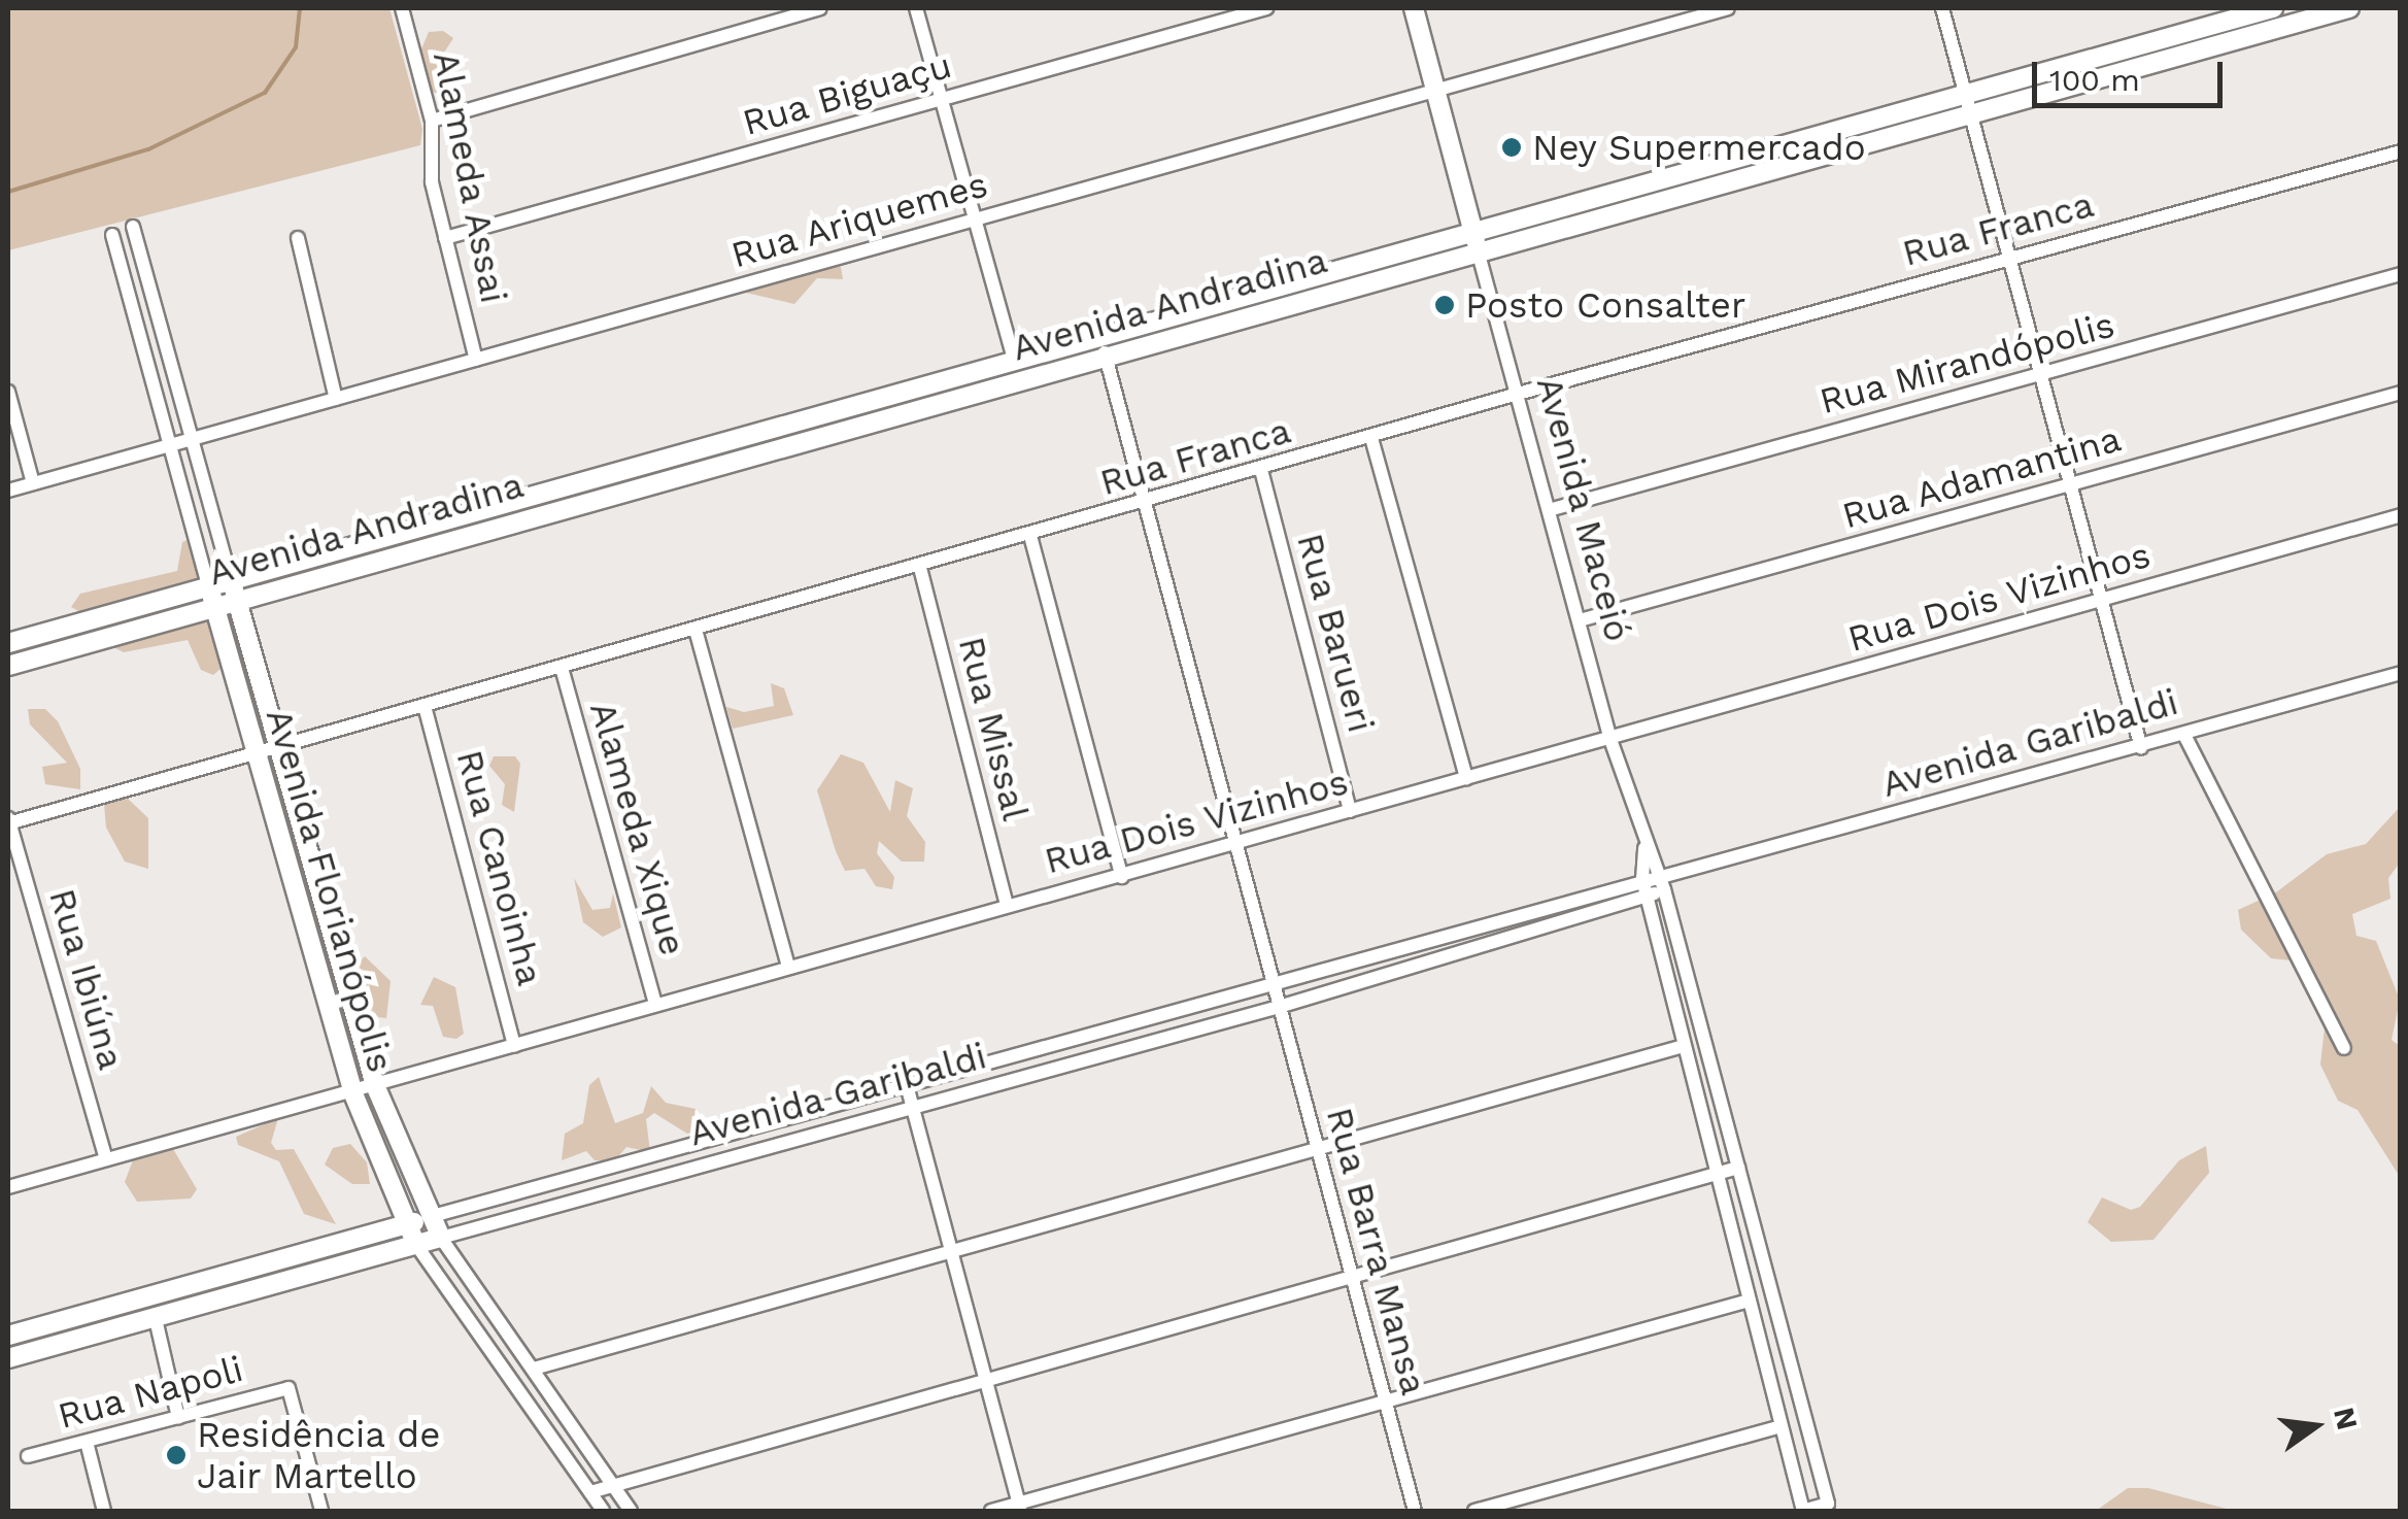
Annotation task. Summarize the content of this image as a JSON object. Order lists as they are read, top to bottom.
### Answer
{
  "streets": {
    "main road": [
      "Avenida Andradina",
      "Avenida Maceió",
      "Avenida Garibaldi",
      "Avenida Florianópolis"
    ],
    "street": [
      "Rua Biguaçu",
      "Alameda Assai",
      "Rua Ariquemes",
      "Rua Franca",
      "Rua Mirandópolis",
      "Rua Adamantina",
      "Rua Dois Vizinhos",
      "Rua Barueri",
      "Rua Missal",
      "Alameda Xique",
      "Rua Canoinha",
      "Rua Ibiúna",
      "Rua Barra Mansa",
      "Rua Napoli"
    ]
  },
  "crossings": [
    ["Rua Biguaçu", "Alameda Assai"],
    ["Alameda Assai", "Rua Ariquemes"],
    ["Rua Ariquemes", "Avenida Maceió"],
    ["Rua Ariquemes", "Avenida Florianópolis"],
    ["Rua Franca", "Avenida Maceió"],
    ["Rua Franca", "Rua Barueri"],
    ["Rua Franca", "Rua Missal"],
    ["Rua Franca", "Alameda Xique"],
    ["Rua Franca", "Rua Canoinha"],
    ["Rua Franca", "Avenida Florianópolis"],
    ["Rua Franca", "Rua Ibiúna"],
    ["Avenida Andradina", "Avenida Maceió"],
    ["Avenida Andradina", "Avenida Florianópolis"],
    ["Rua Mirandópolis", "Avenida Maceió"],
    ["Rua Adamantina", "Avenida Maceió"],
    ["Avenida Maceió", "Rua Dois Vizinhos"],
    ["Avenida Maceió", "Avenida Garibaldi"],
    ["Rua Dois Vizinhos", "Rua Barueri"],
    ["Rua Dois Vizinhos", "Rua Missal"],
    ["Rua Dois Vizinhos", "Alameda Xique"],
    ["Rua Dois Vizinhos", "Rua Canoinha"],
    ["Rua Dois Vizinhos", "Avenida Florianópolis"],
    ["Rua Dois Vizinhos", "Rua Ibiúna"],
    ["Avenida Garibaldi", "Avenida Florianópolis"],
    ["Avenida Garibaldi", "Rua Barra Mansa"]
  ],
  "places": ["Ney Supermercado", "Posto Consalter", "Residência de Jair Martello"],
  "scale_bar": "100 m",
  "north": "right"
}
